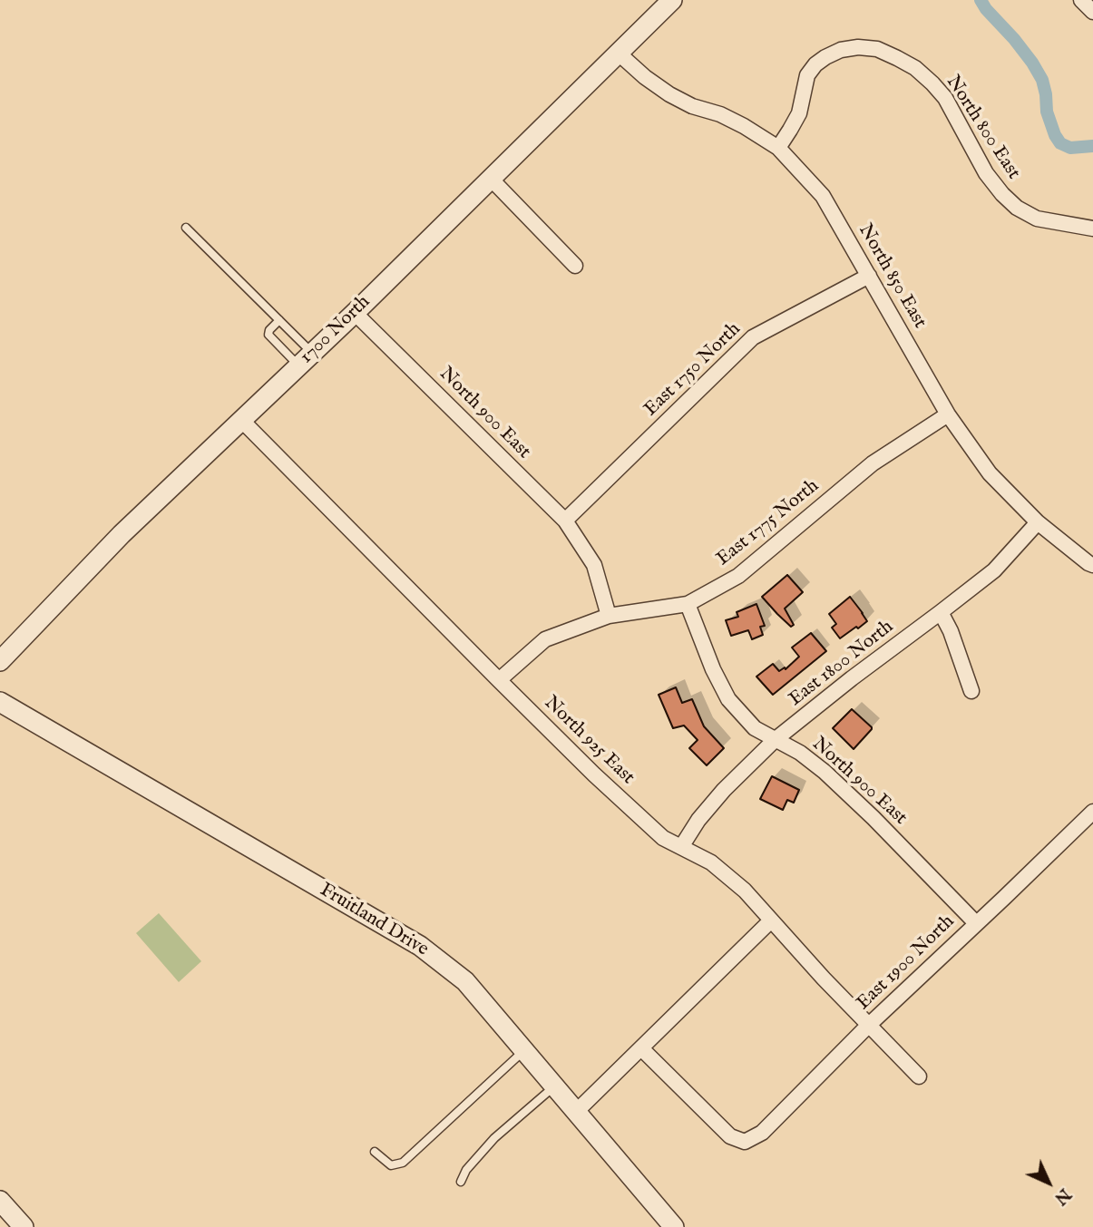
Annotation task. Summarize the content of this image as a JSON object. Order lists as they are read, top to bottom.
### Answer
{
  "streets": {
    "street": [
      "North 800 East",
      "North 850 East",
      "1700 North",
      "East 1750 North",
      "North 900 East",
      "East 1775 North",
      "East 1800 North",
      "North 925 East",
      "Fruitland Drive",
      "East 1900 North"
    ]
  },
  "crossings": [
    ["North 800 East", "North 850 East"],
    ["North 850 East", "1700 North"],
    ["North 850 East", "East 1750 North"],
    ["North 850 East", "East 1775 North"],
    ["North 850 East", "East 1800 North"],
    ["1700 North", "North 900 East"],
    ["1700 North", "North 925 East"],
    ["East 1750 North", "North 900 East"],
    ["North 900 East", "East 1775 North"],
    ["North 900 East", "East 1800 North"],
    ["North 900 East", "East 1900 North"],
    ["East 1775 North", "North 925 East"],
    ["East 1800 North", "North 925 East"],
    ["North 925 East", "East 1900 North"]
  ],
  "north": "bottom right"
}
